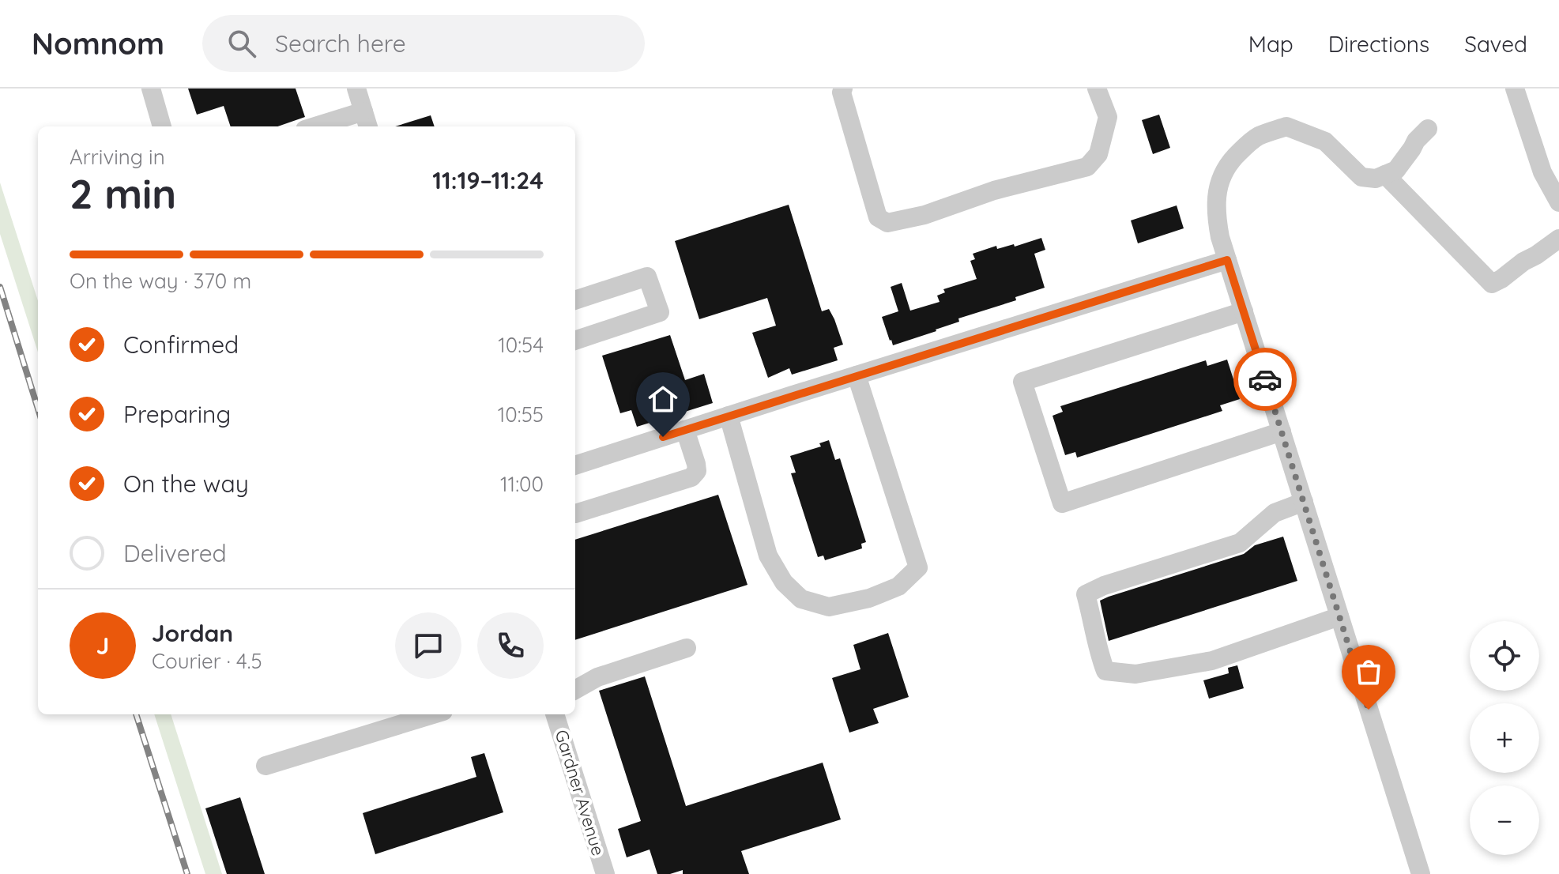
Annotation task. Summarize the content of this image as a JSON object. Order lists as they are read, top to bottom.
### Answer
{
  "streets": {
    "street": ["Gardner Avenue"]
  },
  "page": {
    "header": "Nomnom",
    "search": "Search here",
    "nav": ["Map", "Directions", "Saved"],
    "heading": ["2 min", "Arriving in", "11:19–11:24"],
    "panel": ["Jordan", "Courier · 4.5"],
    "bar": "On the way · 370 m",
    "list": [
      ["Confirmed", "10:54"],
      ["Preparing", "10:55"],
      ["On the way", "11:00"],
      "Delivered"
    ],
    "round": "J",
    "map_buttons": ["+", "−"]
  }
}
